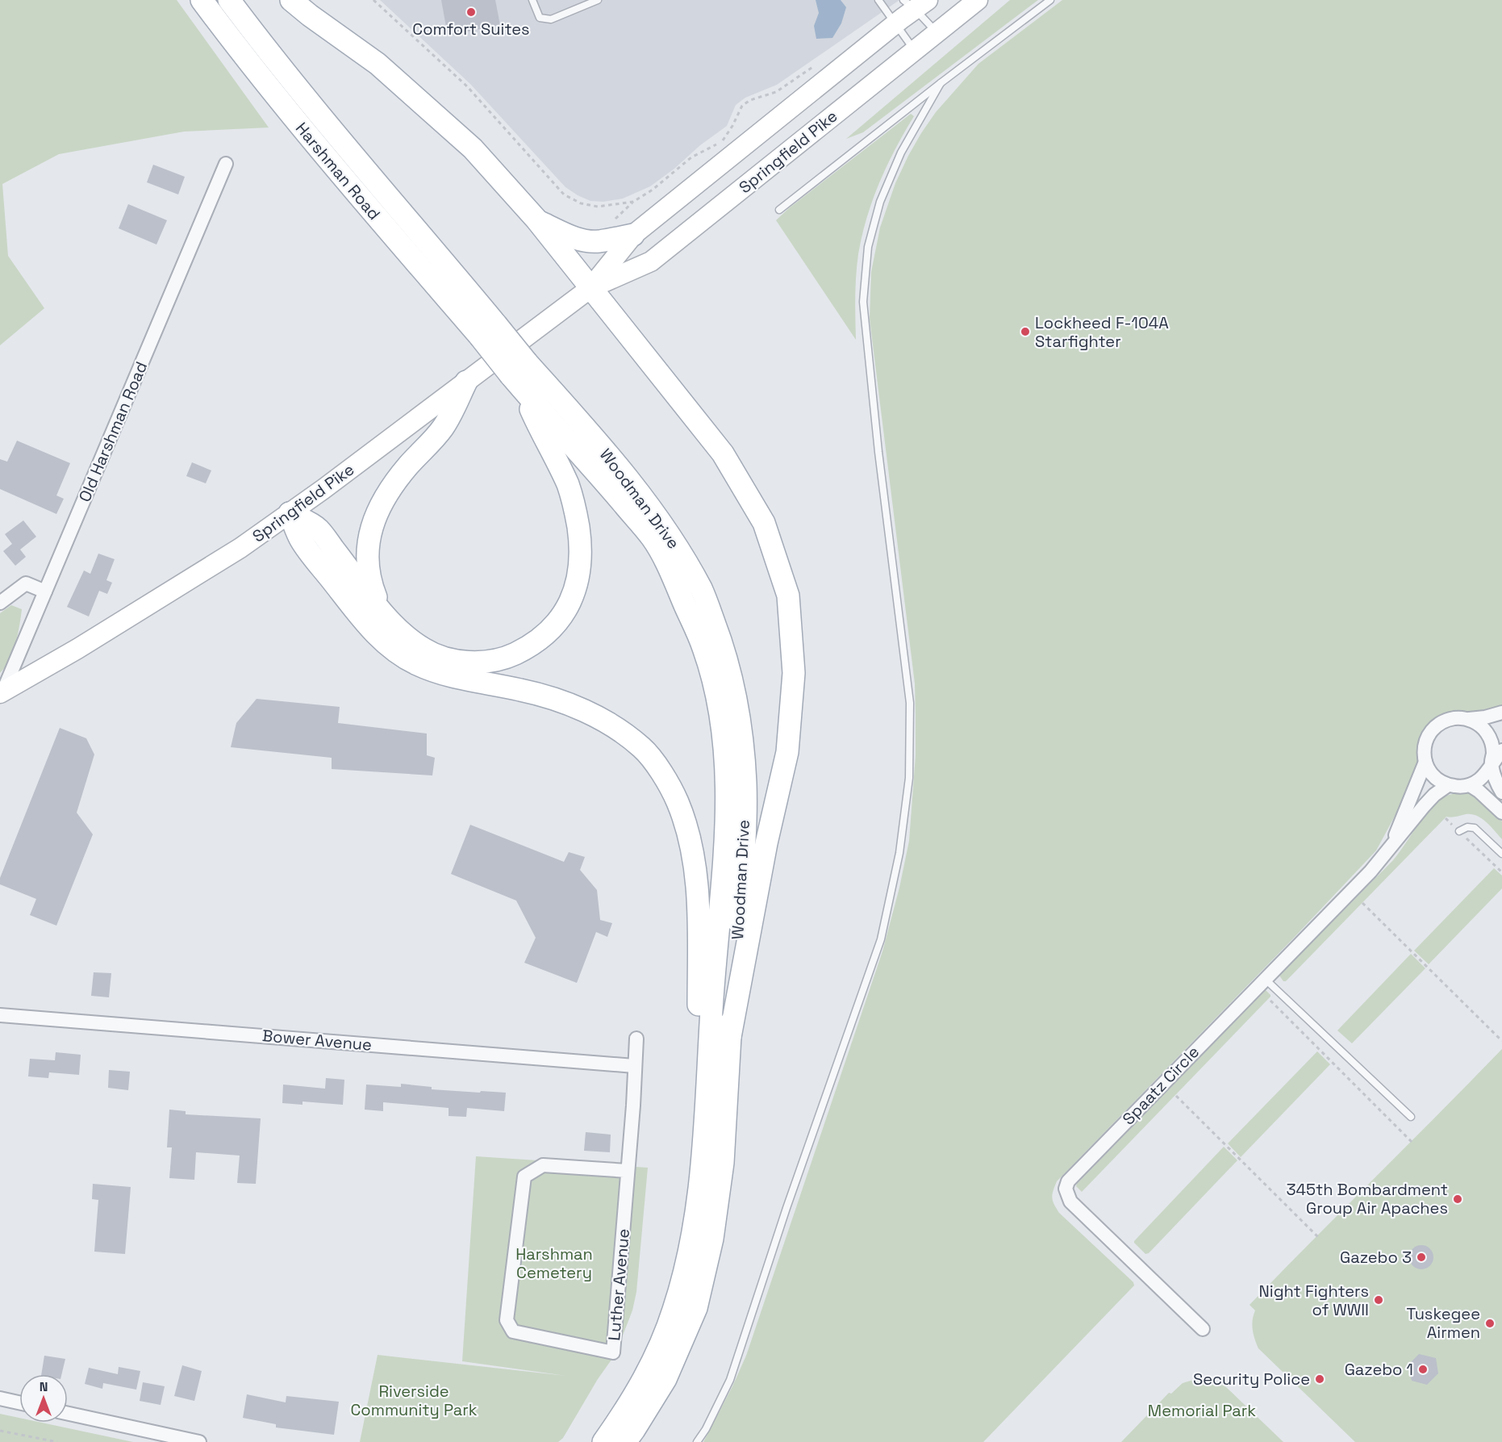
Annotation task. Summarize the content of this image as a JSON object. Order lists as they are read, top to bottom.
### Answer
{
  "streets": {
    "main road": ["Springfield Pike", "Harshman Road", "Woodman Drive"],
    "street": [
      "Old Harshman Road",
      "Bower Avenue",
      "Spaatz Circle",
      "Luther Avenue"
    ]
  },
  "crossings": [
    ["Springfield Pike", "Old Harshman Road"],
    ["Bower Avenue", "Luther Avenue"]
  ],
  "parks": ["Harshman Cemetery", "Riverside Community Park", "Memorial Park"],
  "places": [
    "Comfort Suites",
    "Lockheed F-104A Starfighter",
    "345th Bombardment Group Air Apaches",
    "Gazebo 3",
    "Night Fighters of WWII",
    "Tuskegee Airmen",
    "Gazebo 1",
    "Security Police"
  ],
  "north": "top"
}
